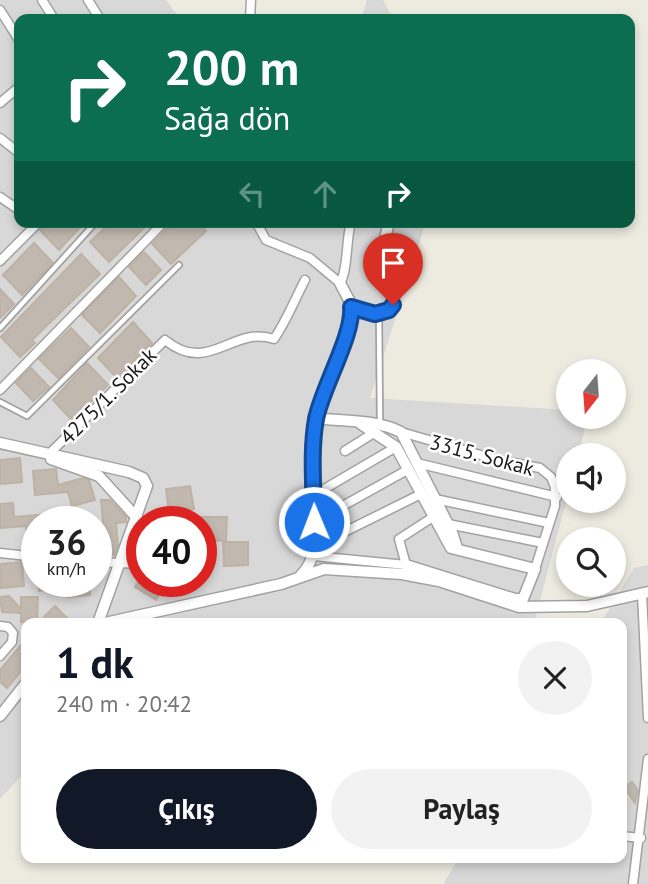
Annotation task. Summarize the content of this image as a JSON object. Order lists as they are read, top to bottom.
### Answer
{
  "streets": {
    "street": ["4275/1. Sokak", "3315. Sokak"]
  },
  "north": "bottom",
  "page": {
    "turn": ["200 m", "Sağa dön"],
    "speed": "36 km/h",
    "limit": "40",
    "heading": ["1 dk", "240 m · 20:42"],
    "buttons": ["Çıkış", "Paylaş"]
  }
}
